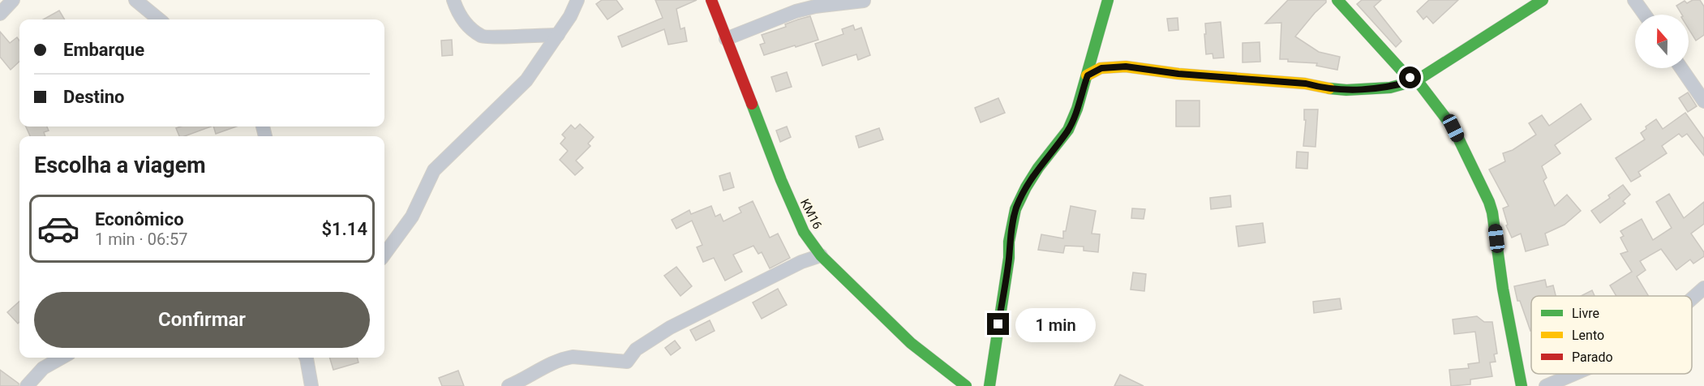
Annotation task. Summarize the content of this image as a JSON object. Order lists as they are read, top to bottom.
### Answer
{
  "streets": {
    "street": ["KM16"]
  },
  "legend": ["Livre", "Lento", "Parado"],
  "north": "top",
  "page": {
    "banner": ["Embarque", "Destino"],
    "heading": "Escolha a viagem",
    "list": [
      {
        "name": "Econômico",
        "note": "1 min · 06:57",
        "value": "$1.14"
      }
    ],
    "buttons": "Confirmar",
    "bubble": "1 min"
  }
}
